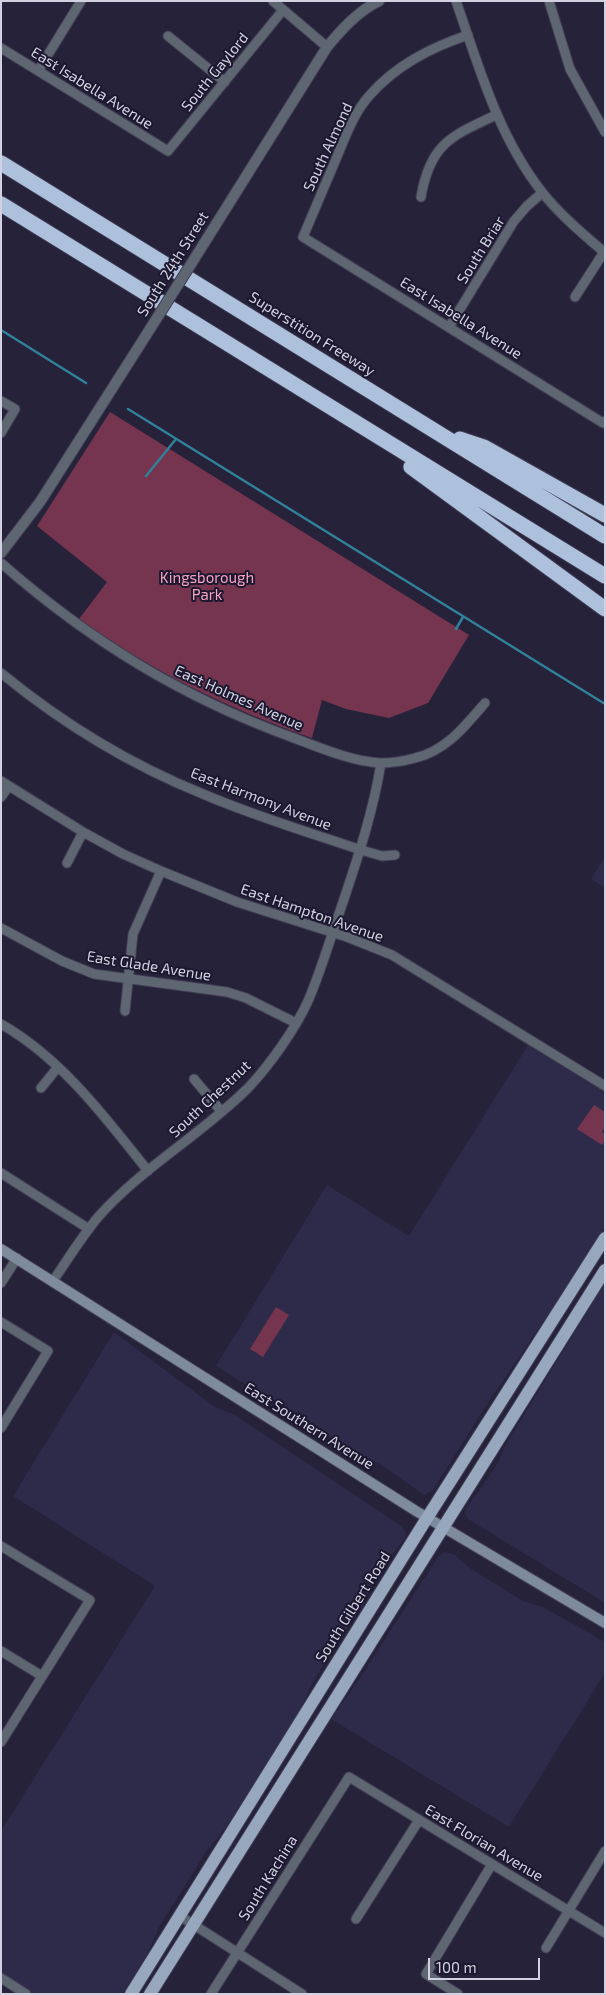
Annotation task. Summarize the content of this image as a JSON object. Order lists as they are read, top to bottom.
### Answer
{
  "streets": {
    "highway": ["Superstition Freeway"],
    "main road": ["East Southern Avenue", "South Gilbert Road"],
    "street": [
      "South Gaylord",
      "East Isabella Avenue",
      "South Almond",
      "South Briar",
      "South 24th Street",
      "East Holmes Avenue",
      "East Harmony Avenue",
      "East Hampton Avenue",
      "East Glade Avenue",
      "South Chestnut",
      "East Florian Avenue",
      "South Kachina"
    ]
  },
  "crossings": [
    ["South Gaylord", "East Isabella Avenue"],
    ["East Isabella Avenue", "South Almond"],
    ["East Isabella Avenue", "South Briar"],
    ["East Holmes Avenue", "South Chestnut"],
    ["East Harmony Avenue", "South Chestnut"],
    ["East Hampton Avenue", "South Chestnut"],
    ["East Glade Avenue", "South Chestnut"],
    ["South Chestnut", "East Southern Avenue"],
    ["East Southern Avenue", "South Gilbert Road"],
    ["East Florian Avenue", "South Kachina"]
  ],
  "parks": ["Kingsborough Park"],
  "scale_bar": "100 m"
}
